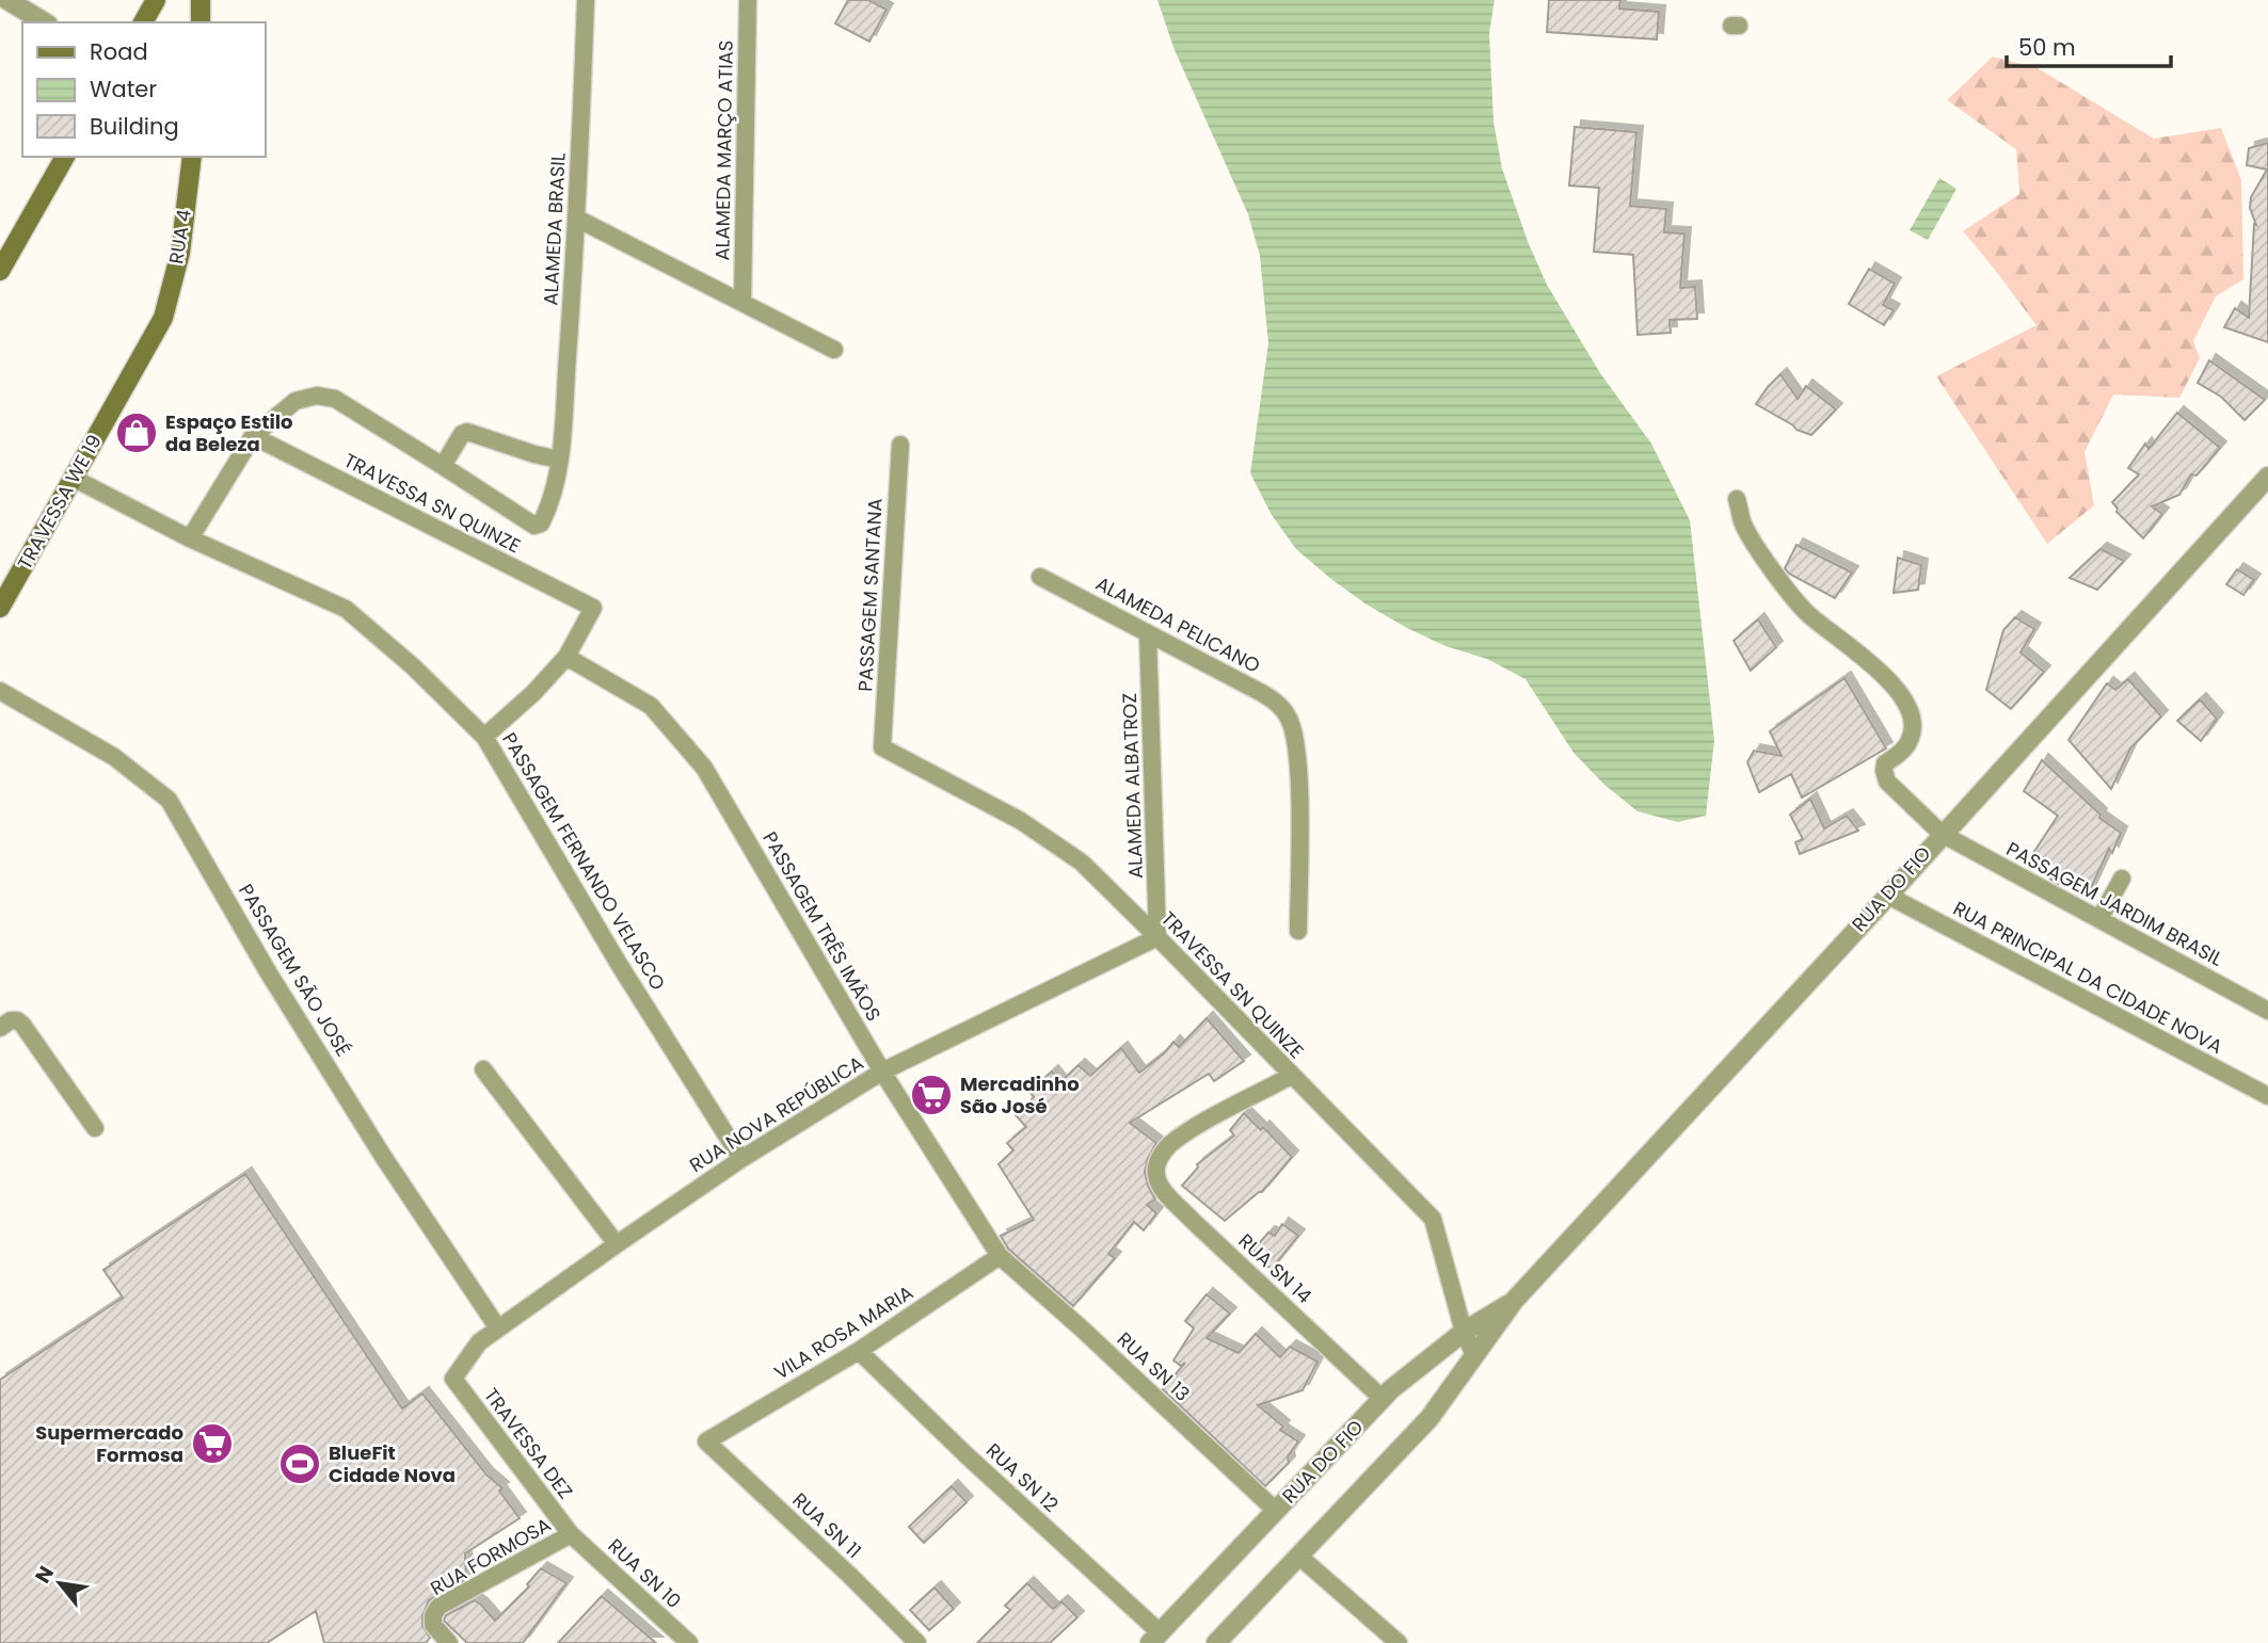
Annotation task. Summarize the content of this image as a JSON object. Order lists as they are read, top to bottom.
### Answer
{
  "streets": {
    "main road": ["RUA 4", "TRAVESSA WE 19"],
    "street": [
      "ALAMEDA MARÇO ATIAS",
      "ALAMEDA BRASIL",
      "TRAVESSA SN QUINZE",
      "PASSAGEM SANTANA",
      "ALAMEDA PELICANO",
      "ALAMEDA ALBATROZ",
      "PASSAGEM FERNANDO VELASCO",
      "RUA DO FIO",
      "PASSAGEM JARDIM BRASIL",
      "PASSAGEM TRÊS IMÃOS",
      "PASSAGEM SÃO JOSÉ",
      "RUA PRINCIPAL DA CIDADE NOVA",
      "RUA NOVA REPÚBLICA",
      "RUA SN 14",
      "VILA ROSA MARIA",
      "RUA SN 13",
      "TRAVESSA DEZ",
      "RUA SN 12",
      "RUA SN 11",
      "RUA FORMOSA",
      "RUA SN 10"
    ]
  },
  "crossings": [
    ["RUA 4", "TRAVESSA WE 19"],
    ["TRAVESSA WE 19", "PASSAGEM FERNANDO VELASCO"],
    ["TRAVESSA SN QUINZE", "PASSAGEM SANTANA"],
    ["TRAVESSA SN QUINZE", "ALAMEDA ALBATROZ"],
    ["TRAVESSA SN QUINZE", "RUA DO FIO"],
    ["TRAVESSA SN QUINZE", "PASSAGEM TRÊS IMÃOS"],
    ["TRAVESSA SN QUINZE", "RUA NOVA REPÚBLICA"],
    ["TRAVESSA SN QUINZE", "RUA SN 14"],
    ["ALAMEDA PELICANO", "ALAMEDA ALBATROZ"],
    ["ALAMEDA ALBATROZ", "RUA NOVA REPÚBLICA"],
    ["PASSAGEM FERNANDO VELASCO", "RUA NOVA REPÚBLICA"],
    ["RUA DO FIO", "PASSAGEM JARDIM BRASIL"],
    ["RUA DO FIO", "RUA PRINCIPAL DA CIDADE NOVA"],
    ["RUA DO FIO", "RUA SN 14"],
    ["RUA DO FIO", "RUA SN 13"],
    ["RUA DO FIO", "RUA SN 12"],
    ["PASSAGEM TRÊS IMÃOS", "RUA NOVA REPÚBLICA"],
    ["PASSAGEM TRÊS IMÃOS", "VILA ROSA MARIA"],
    ["PASSAGEM TRÊS IMÃOS", "RUA SN 13"],
    ["PASSAGEM SÃO JOSÉ", "RUA NOVA REPÚBLICA"],
    ["RUA NOVA REPÚBLICA", "TRAVESSA DEZ"],
    ["VILA ROSA MARIA", "RUA SN 13"],
    ["VILA ROSA MARIA", "RUA SN 12"],
    ["VILA ROSA MARIA", "RUA SN 11"],
    ["TRAVESSA DEZ", "RUA FORMOSA"],
    ["TRAVESSA DEZ", "RUA SN 10"],
    ["RUA FORMOSA", "RUA SN 10"]
  ],
  "places": {
    "shop": ["Espaço Estilo da Beleza"],
    "supermarket": ["Mercadinho São José", "Supermercado Formosa"],
    "sports": ["BlueFit Cidade Nova"]
  },
  "legend": ["Road", "Water", "Building"],
  "scale_bar": "50 m",
  "north": "top left"
}
